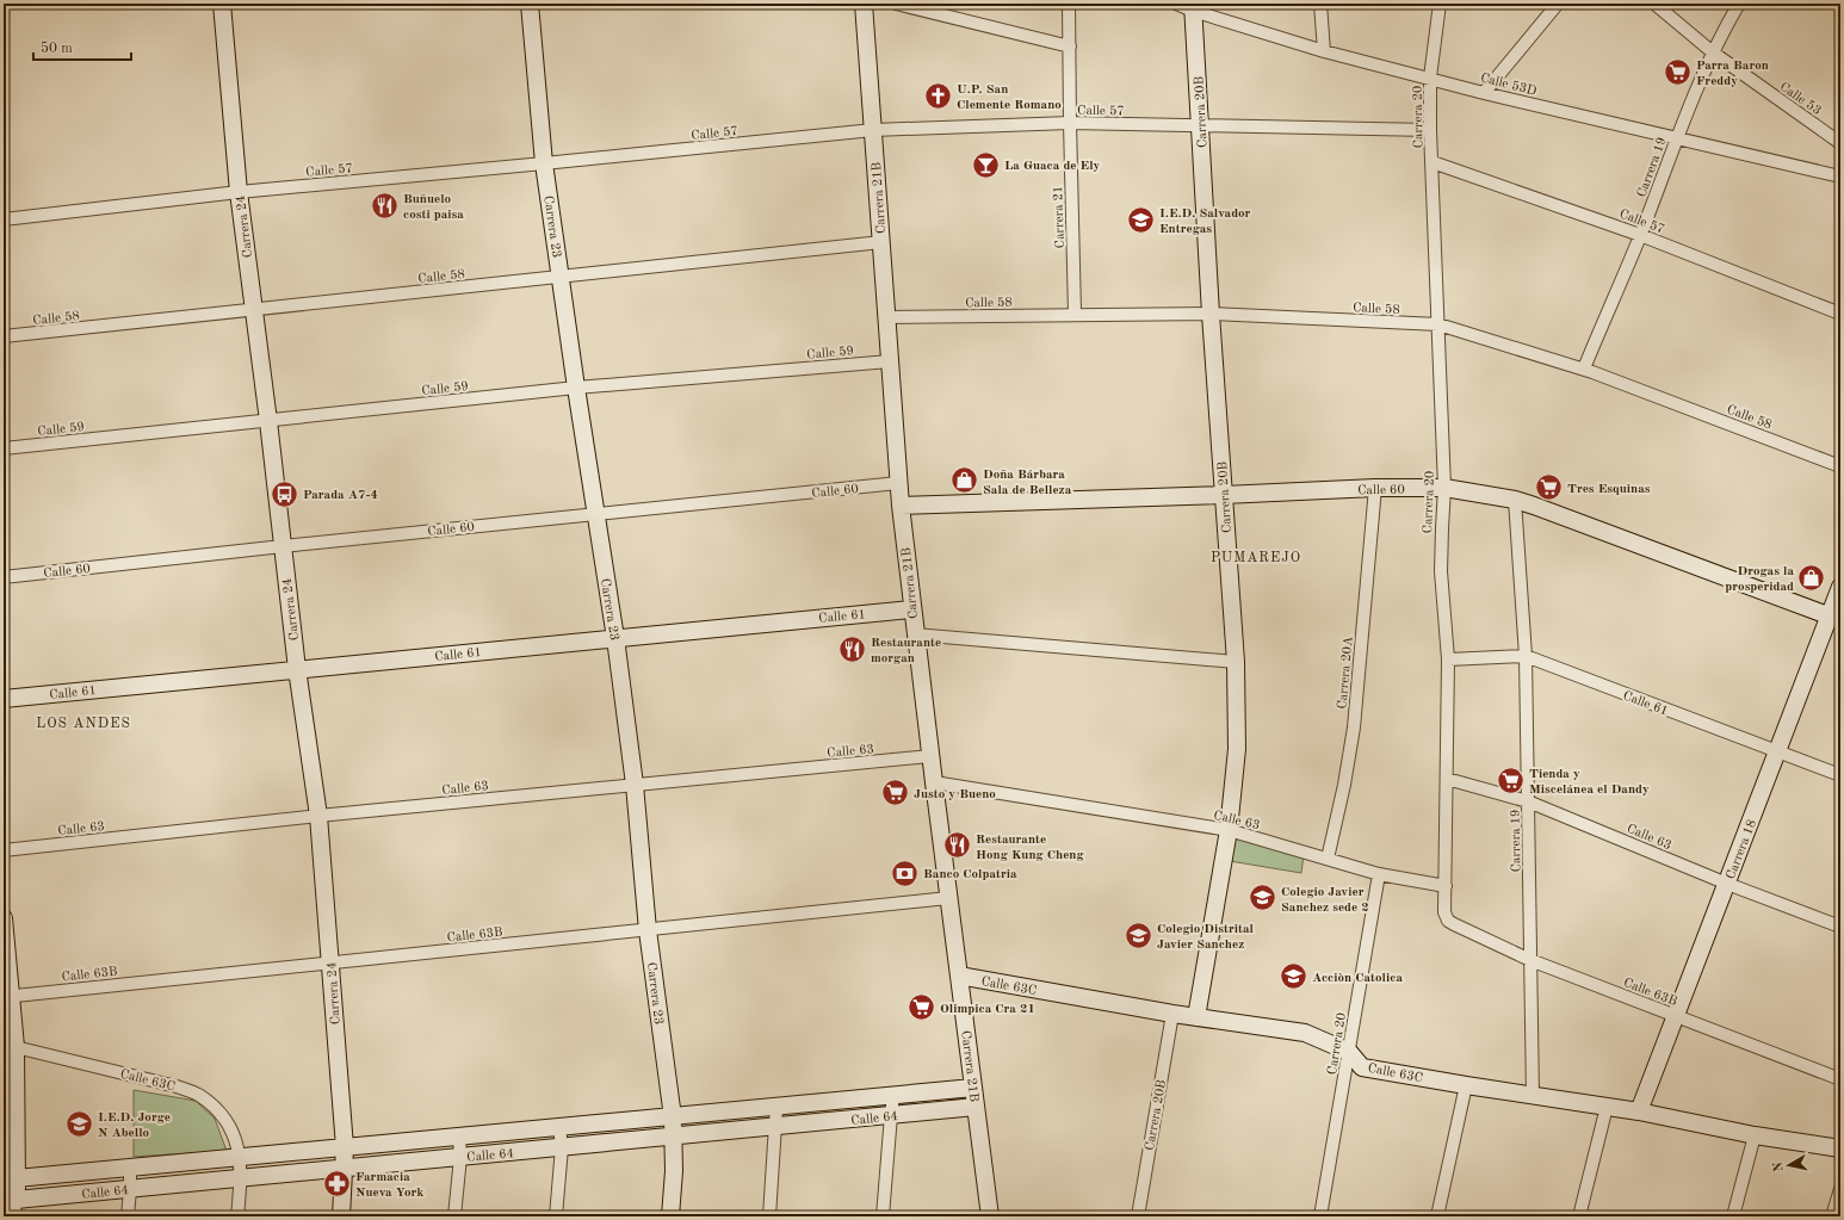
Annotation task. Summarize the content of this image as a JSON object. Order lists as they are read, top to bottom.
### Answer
{
  "streets": {
    "street": [
      "Calle 53D",
      "Calle 53",
      "Calle 57",
      "Carrera 20B",
      "Carrera 20",
      "Carrera 19",
      "Carrera 21B",
      "Carrera 21",
      "Carrera 24",
      "Carrera 23",
      "Calle 58",
      "Calle 59",
      "Calle 60",
      "Calle 61",
      "Carrera 20A",
      "Calle 63",
      "Carrera 18",
      "Calle 63B",
      "Calle 63C",
      "Calle 64"
    ]
  },
  "crossings": [
    ["Calle 53D", "Carrera 20B"],
    ["Calle 53D", "Carrera 20"],
    ["Calle 53D", "Carrera 19"],
    ["Calle 53", "Carrera 19"],
    ["Calle 57", "Carrera 20B"],
    ["Calle 57", "Carrera 20"],
    ["Calle 57", "Carrera 19"],
    ["Calle 57", "Carrera 21B"],
    ["Calle 57", "Carrera 21"],
    ["Calle 57", "Carrera 24"],
    ["Calle 57", "Carrera 23"],
    ["Carrera 20B", "Calle 58"],
    ["Carrera 20B", "Calle 60"],
    ["Carrera 20B", "Calle 63"],
    ["Carrera 20B", "Calle 63C"],
    ["Carrera 20", "Calle 58"],
    ["Carrera 20", "Calle 60"],
    ["Carrera 20", "Calle 61"],
    ["Carrera 20", "Calle 63"],
    ["Carrera 20", "Calle 63B"],
    ["Carrera 20", "Calle 63C"],
    ["Carrera 19", "Calle 58"],
    ["Carrera 19", "Calle 60"],
    ["Carrera 19", "Calle 61"],
    ["Carrera 19", "Calle 63"],
    ["Carrera 19", "Calle 63B"],
    ["Carrera 19", "Calle 63C"],
    ["Carrera 21B", "Calle 58"],
    ["Carrera 21B", "Calle 59"],
    ["Carrera 21B", "Calle 60"],
    ["Carrera 21B", "Calle 61"],
    ["Carrera 21B", "Calle 63"],
    ["Carrera 21B", "Calle 63B"],
    ["Carrera 21B", "Calle 63C"],
    ["Carrera 21B", "Calle 64"],
    ["Carrera 21", "Calle 58"],
    ["Carrera 24", "Calle 58"],
    ["Carrera 24", "Calle 59"],
    ["Carrera 24", "Calle 60"],
    ["Carrera 24", "Calle 61"],
    ["Carrera 24", "Calle 63"],
    ["Carrera 24", "Calle 63B"],
    ["Carrera 24", "Calle 64"],
    ["Carrera 23", "Calle 58"],
    ["Carrera 23", "Calle 59"],
    ["Carrera 23", "Calle 60"],
    ["Carrera 23", "Calle 61"],
    ["Carrera 23", "Calle 63"],
    ["Carrera 23", "Calle 63B"],
    ["Carrera 23", "Calle 64"],
    ["Calle 60", "Carrera 20A"],
    ["Calle 60", "Carrera 18"],
    ["Calle 61", "Carrera 18"],
    ["Carrera 20A", "Calle 63"],
    ["Calle 63", "Carrera 18"],
    ["Carrera 18", "Calle 63B"],
    ["Carrera 18", "Calle 63C"],
    ["Calle 63C", "Calle 64"]
  ],
  "districts": ["PUMAREJO", "LOS ANDES"],
  "places": {
    "supermarket": [
      "Parra Baron Freddy",
      "Tres Esquinas",
      "Tienda y Miscelánea el Dandy",
      "Justo y Bueno",
      "Olimpica Cra 21"
    ],
    "church": ["U.P. San Clemente Romano"],
    "bar": ["La Guaca de Ely"],
    "restaurant": ["Buñuelo costi paisa", "Restaurante morgan", "Restaurante Hong Kung Cheng"],
    "school or university": [
      "I.E.D. Salvador Entregas",
      "Colegio Javier Sanchez sede 2",
      "Colegio Distrital Javier Sanchez",
      "Acciòn Catolica",
      "I.E.D. Jorge N Abello"
    ],
    "shop": ["Doña Bárbara Sala de Belleza", "Drogas la prosperidad"],
    "bus stop": ["Parada A7-4"],
    "bank": ["Banco Colpatria"],
    "pharmacy": ["Farmacia Nueva York"]
  },
  "scale_bar": "50 m",
  "north": "left"
}
